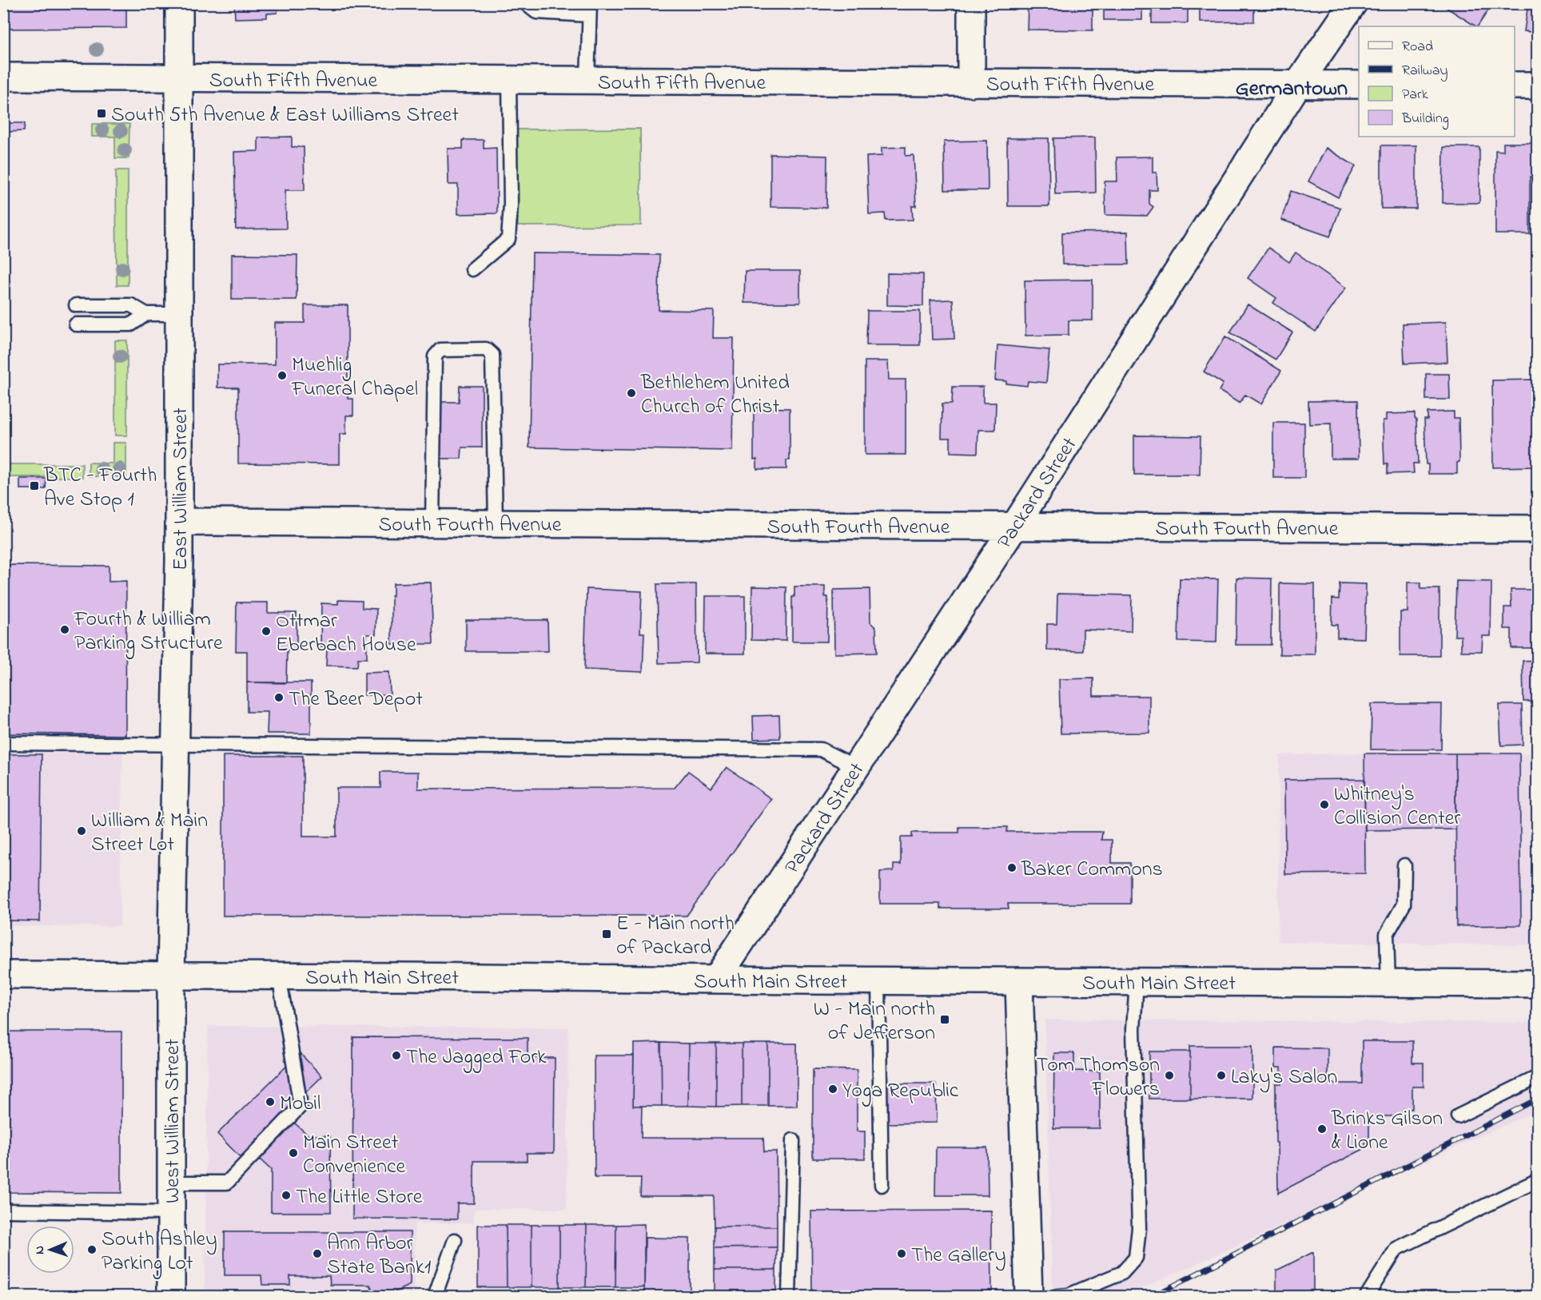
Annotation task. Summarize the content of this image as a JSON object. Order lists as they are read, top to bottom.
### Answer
{
  "streets": {
    "main road": [
      "South Fifth Avenue",
      "East William Street",
      "Packard Street",
      "South Fourth Avenue",
      "South Main Street",
      "West William Street"
    ]
  },
  "crossings": [
    ["South Fifth Avenue", "East William Street"],
    ["South Fifth Avenue", "Packard Street"],
    ["East William Street", "South Fourth Avenue"],
    ["East William Street", "South Main Street"],
    ["East William Street", "West William Street"],
    ["Packard Street", "South Fourth Avenue"],
    ["Packard Street", "South Main Street"],
    ["South Main Street", "West William Street"]
  ],
  "districts": ["Germantown"],
  "places": {
    "transit": [
      "South 5th Avenue & East Williams Street",
      "BTC - Fourth Ave Stop 1",
      "E - Main north of Packard",
      "W - Main north of Jefferson"
    ],
    "other": [
      "Muehlig Funeral Chapel",
      "Bethlehem United Church of Christ",
      "Fourth & William Parking Structure",
      "Ottmar Eberbach House",
      "The Beer Depot",
      "Whitney's Collision Center",
      "William & Main Street Lot",
      "Baker Commons",
      "The Jagged Fork",
      "Tom Thomson Flowers",
      "Laky's Salon",
      "Yoga Republic",
      "Mobil",
      "Brinks Gilson & Lione",
      "Main Street Convenience",
      "The Little Store",
      "South Ashley Parking Lot",
      "Ann Arbor State Bank1",
      "The Gallery"
    ]
  },
  "legend": [
    "Road",
    "Railway",
    "Park",
    "Building"
  ],
  "north": "left"
}
